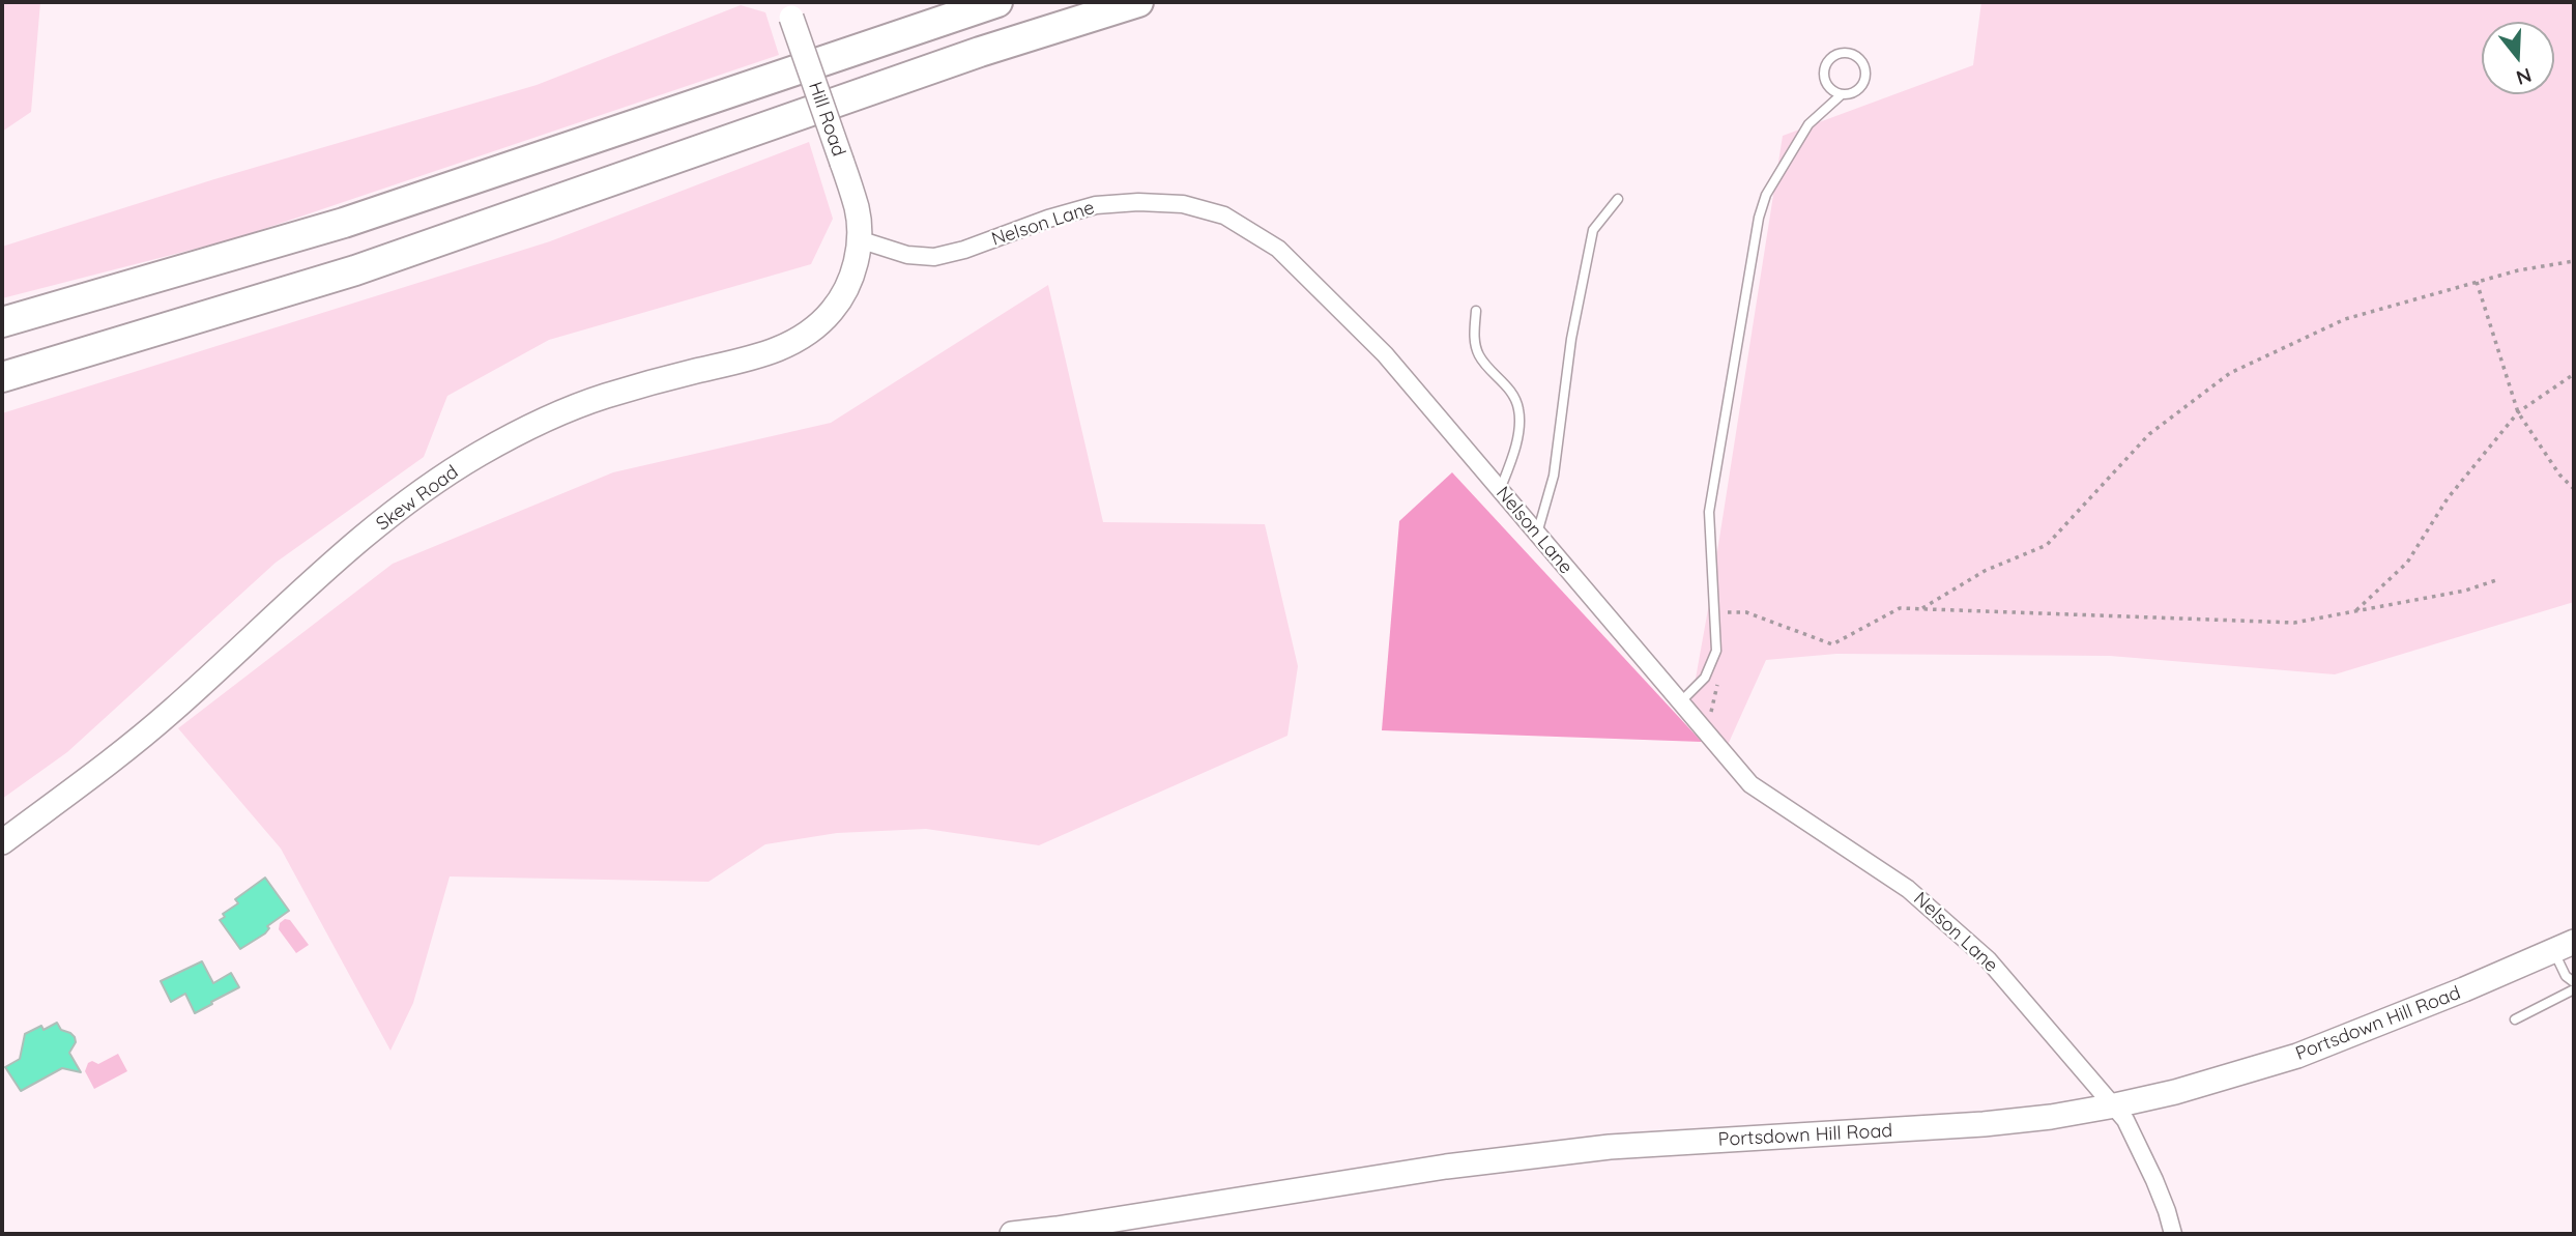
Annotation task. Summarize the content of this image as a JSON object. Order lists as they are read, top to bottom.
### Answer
{
  "streets": {
    "street": [
      "Hill Road",
      "Nelson Lane",
      "Skew Road",
      "Portsdown Hill Road"
    ]
  },
  "crossings": [
    ["Hill Road", "Nelson Lane"],
    ["Hill Road", "Skew Road"],
    ["Nelson Lane", "Skew Road"],
    ["Nelson Lane", "Portsdown Hill Road"]
  ],
  "north": "bottom"
}
